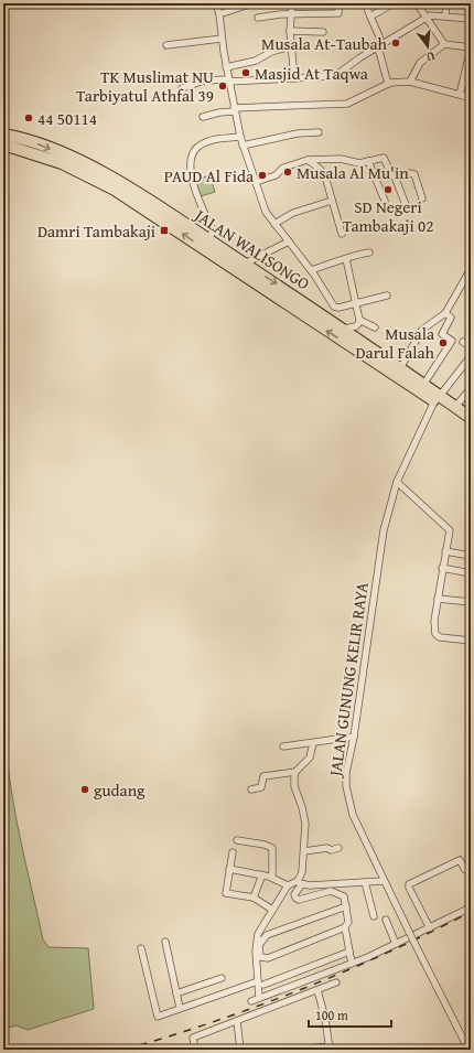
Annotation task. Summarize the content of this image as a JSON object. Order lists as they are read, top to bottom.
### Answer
{
  "streets": {
    "highway": ["JALAN WALISONGO"],
    "street": ["JALAN GUNUNG KELIR RAYA"]
  },
  "crossings": [
    ["JALAN WALISONGO", "JALAN GUNUNG KELIR RAYA"]
  ],
  "places": {
    "other": [
      "Musala At-Taubah",
      "Masjid At Taqwa",
      "TK Muslimat NU Tarbiyatul Athfal 39",
      "44 50114",
      "Musala Al Mu'in",
      "PAUD Al Fida",
      "SD Negeri Tambakaji 02",
      "Musala Darul Falah",
      "gudang"
    ],
    "transit": ["Damri Tambakaji"]
  },
  "scale_bar": "100 m",
  "north": "bottom"
}
